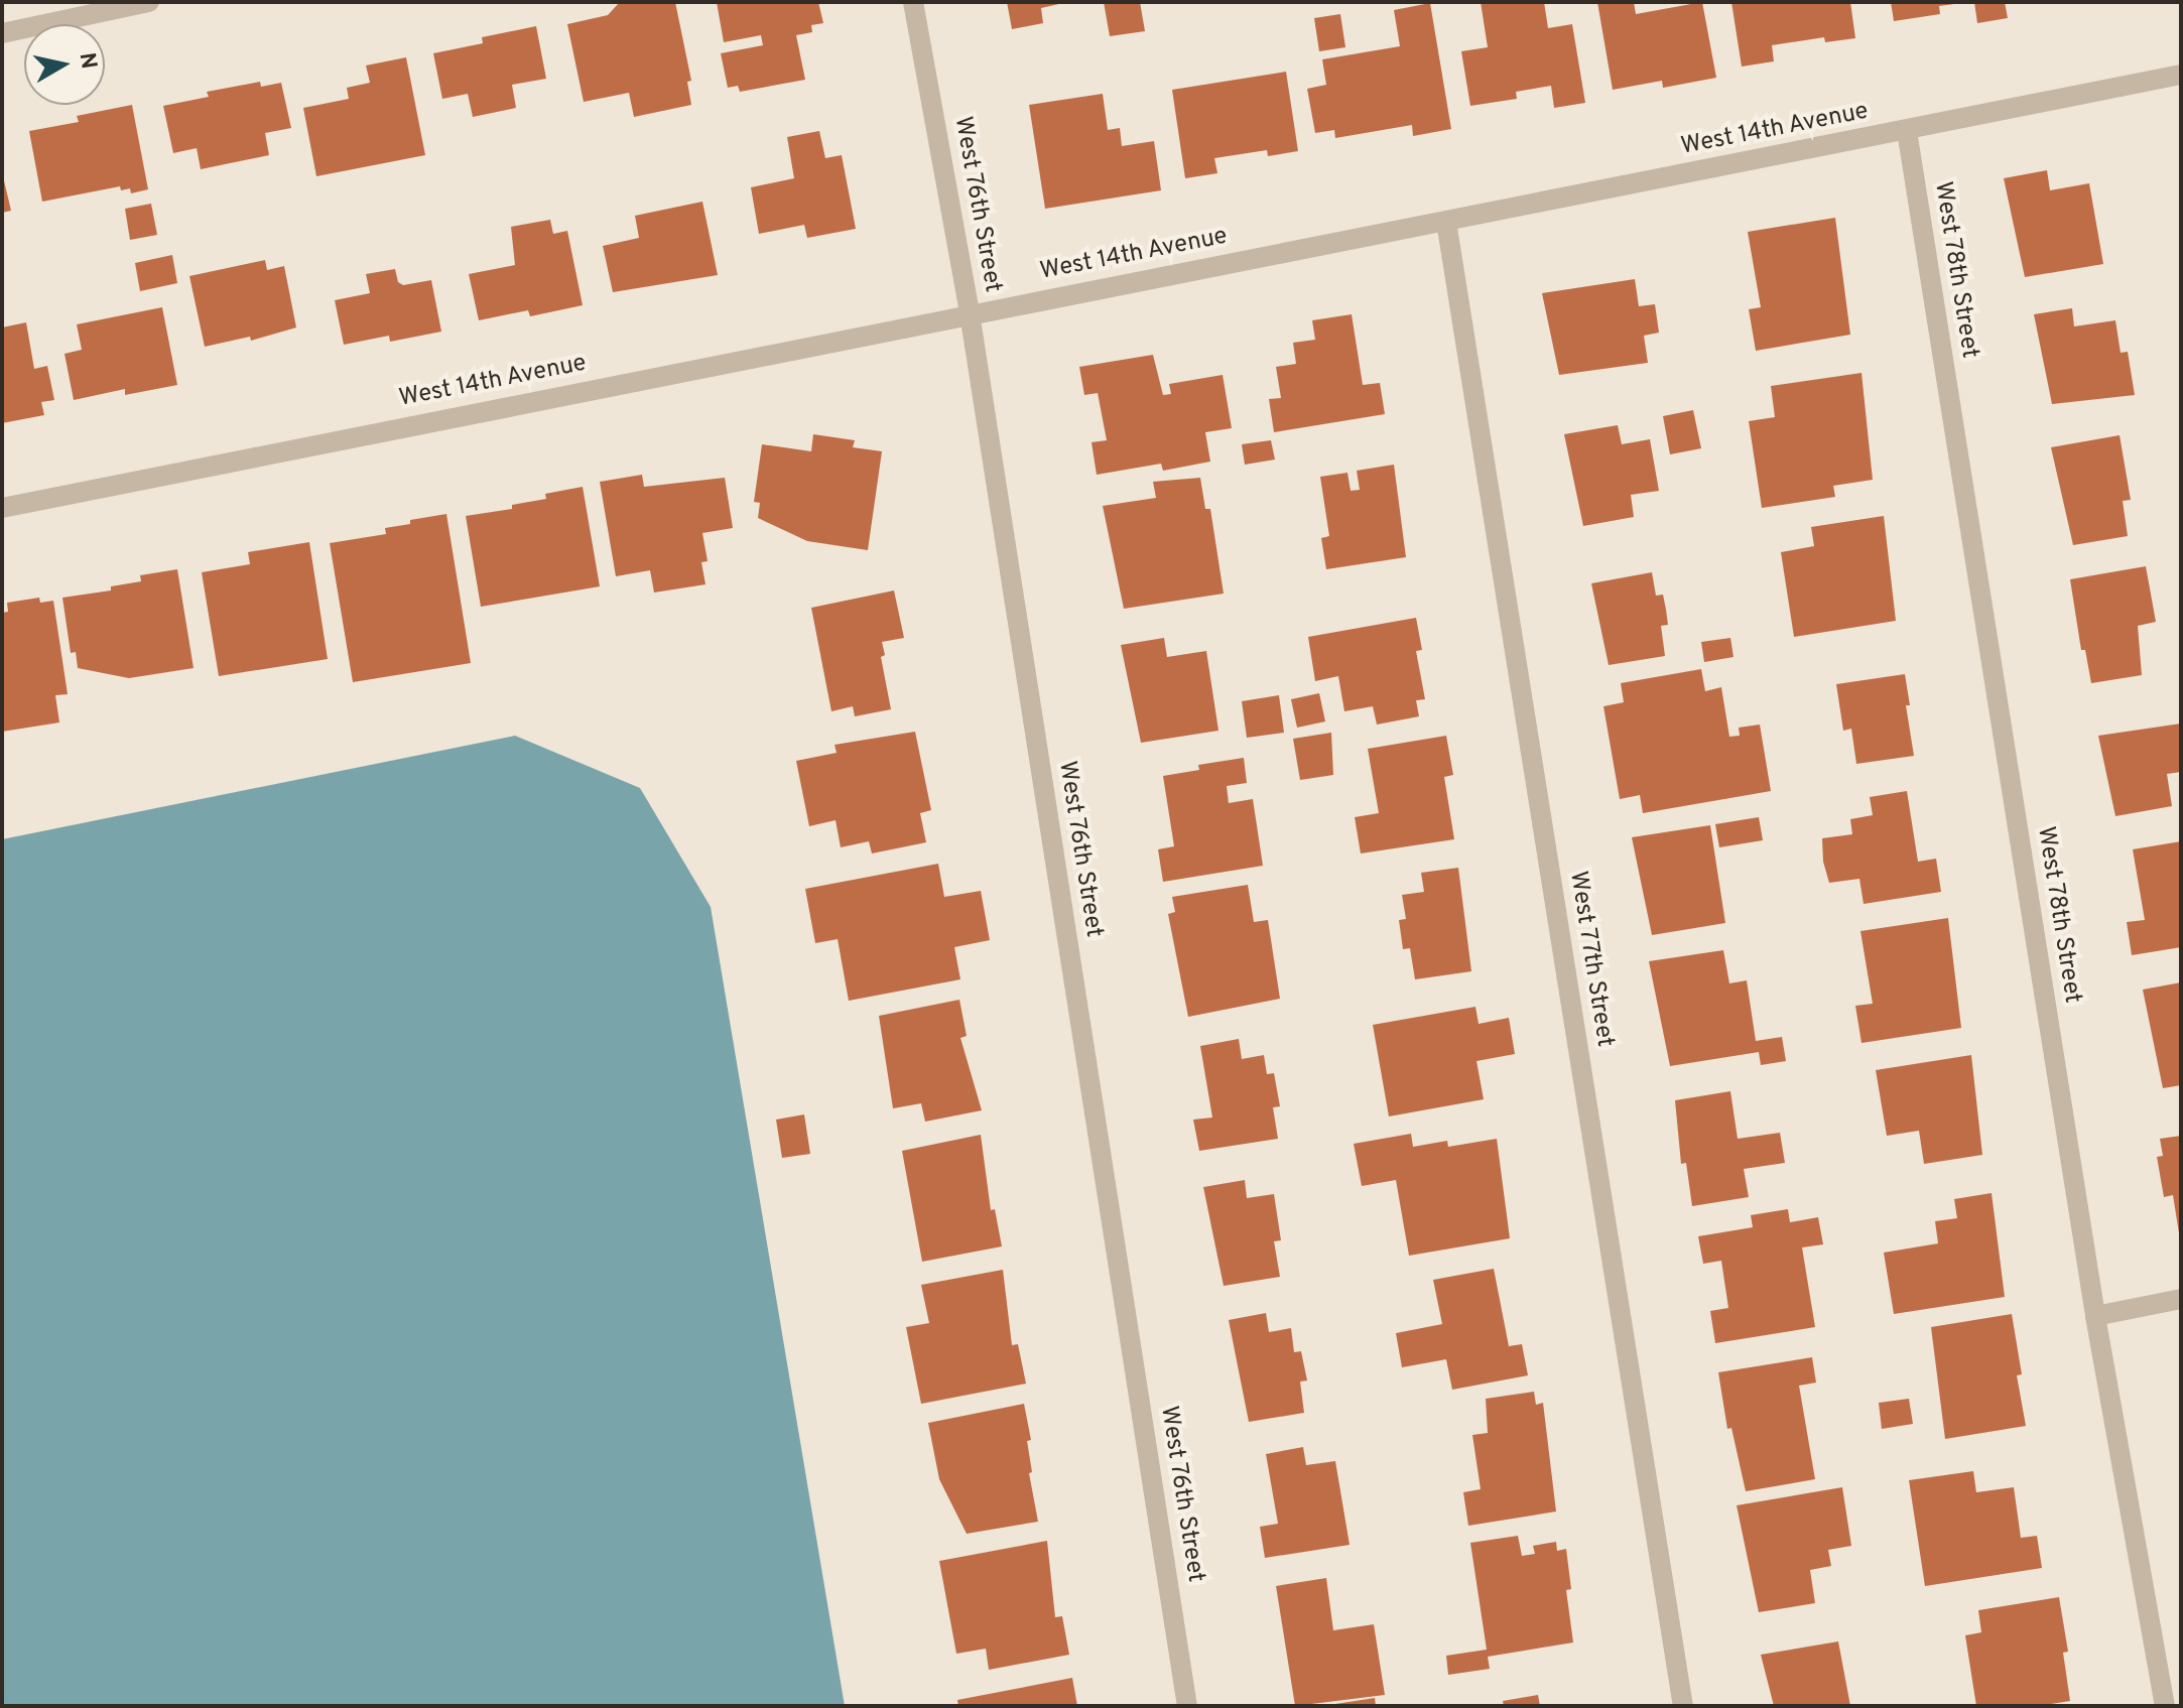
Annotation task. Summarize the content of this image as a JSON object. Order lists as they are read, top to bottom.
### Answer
{
  "streets": {
    "street": [
      "West 14th Avenue",
      "West 76th Street",
      "West 78th Street",
      "West 77th Street"
    ]
  },
  "crossings": [
    ["West 14th Avenue", "West 76th Street"],
    ["West 14th Avenue", "West 78th Street"],
    ["West 14th Avenue", "West 77th Street"]
  ],
  "north": "right"
}
